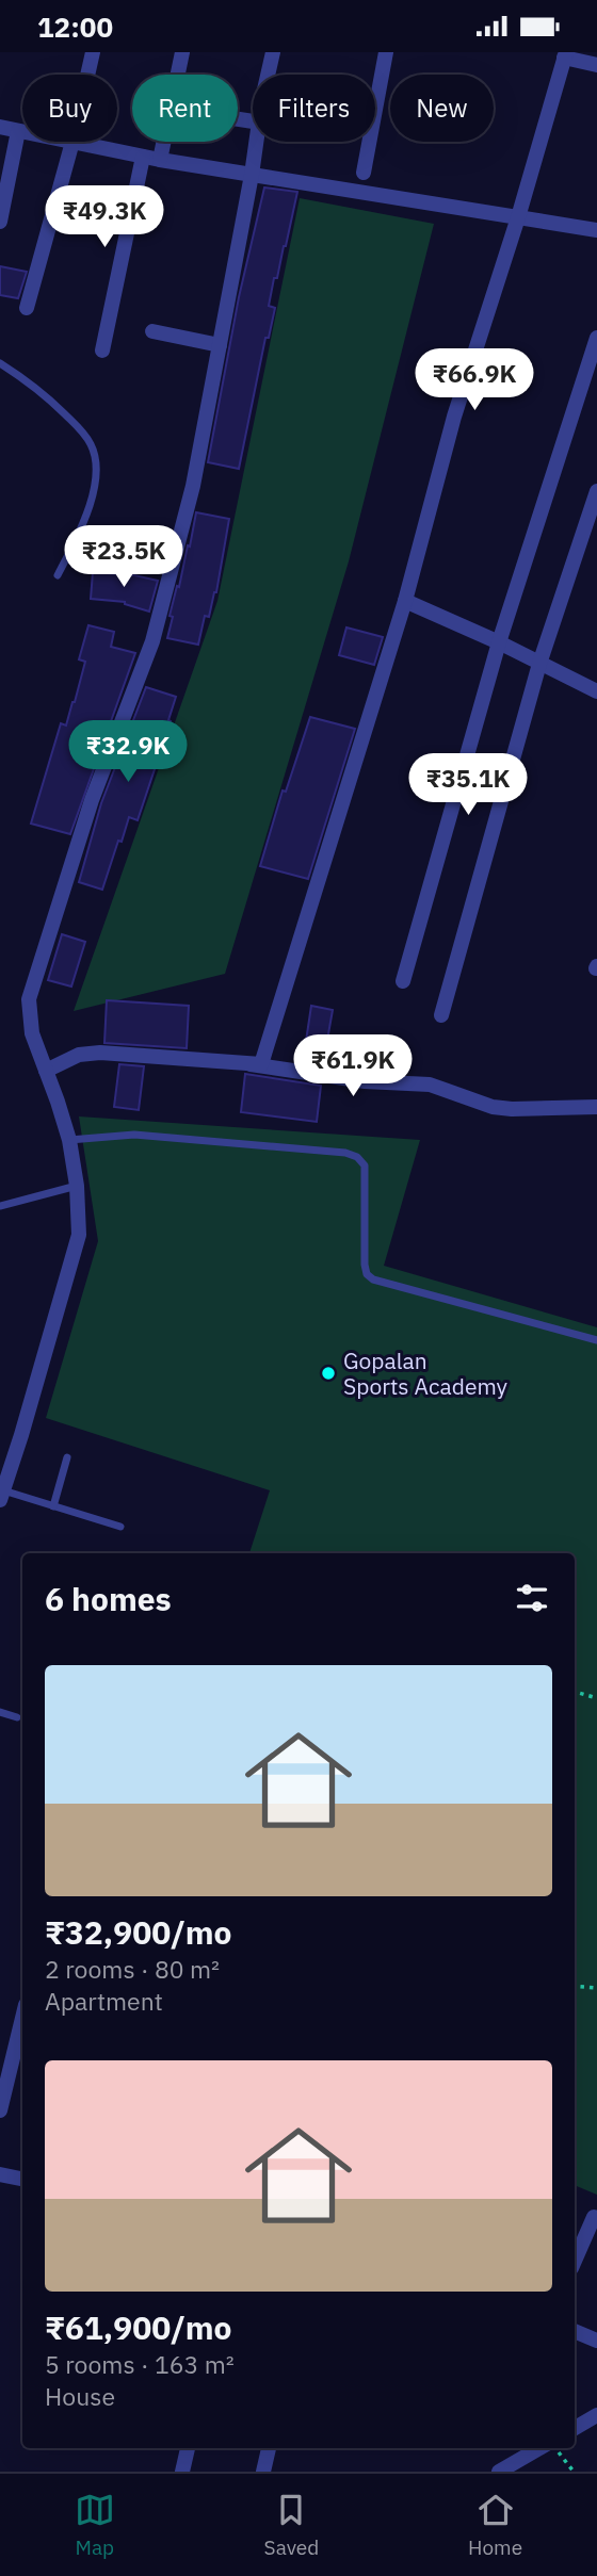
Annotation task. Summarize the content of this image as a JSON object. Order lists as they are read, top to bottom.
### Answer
{
  "places": ["Gopalan Sports Academy"],
  "page": {
    "status": "12:00",
    "chip": [
      "Buy",
      "Rent",
      "Filters",
      "New"
    ],
    "price": [
      "₹49.3K",
      "₹66.9K",
      "₹23.5K",
      "₹32.9K",
      "₹35.1K",
      "₹61.9K"
    ],
    "heading": "6 homes",
    "list": [
      {
        "name": "₹32,900/mo",
        "note": "2 rooms · 80 m² · Apartment"
      },
      {
        "name": "₹61,900/mo",
        "note": "5 rooms · 163 m² · House"
      }
    ],
    "tabs": ["Map", "Saved", "Home"]
  }
}
